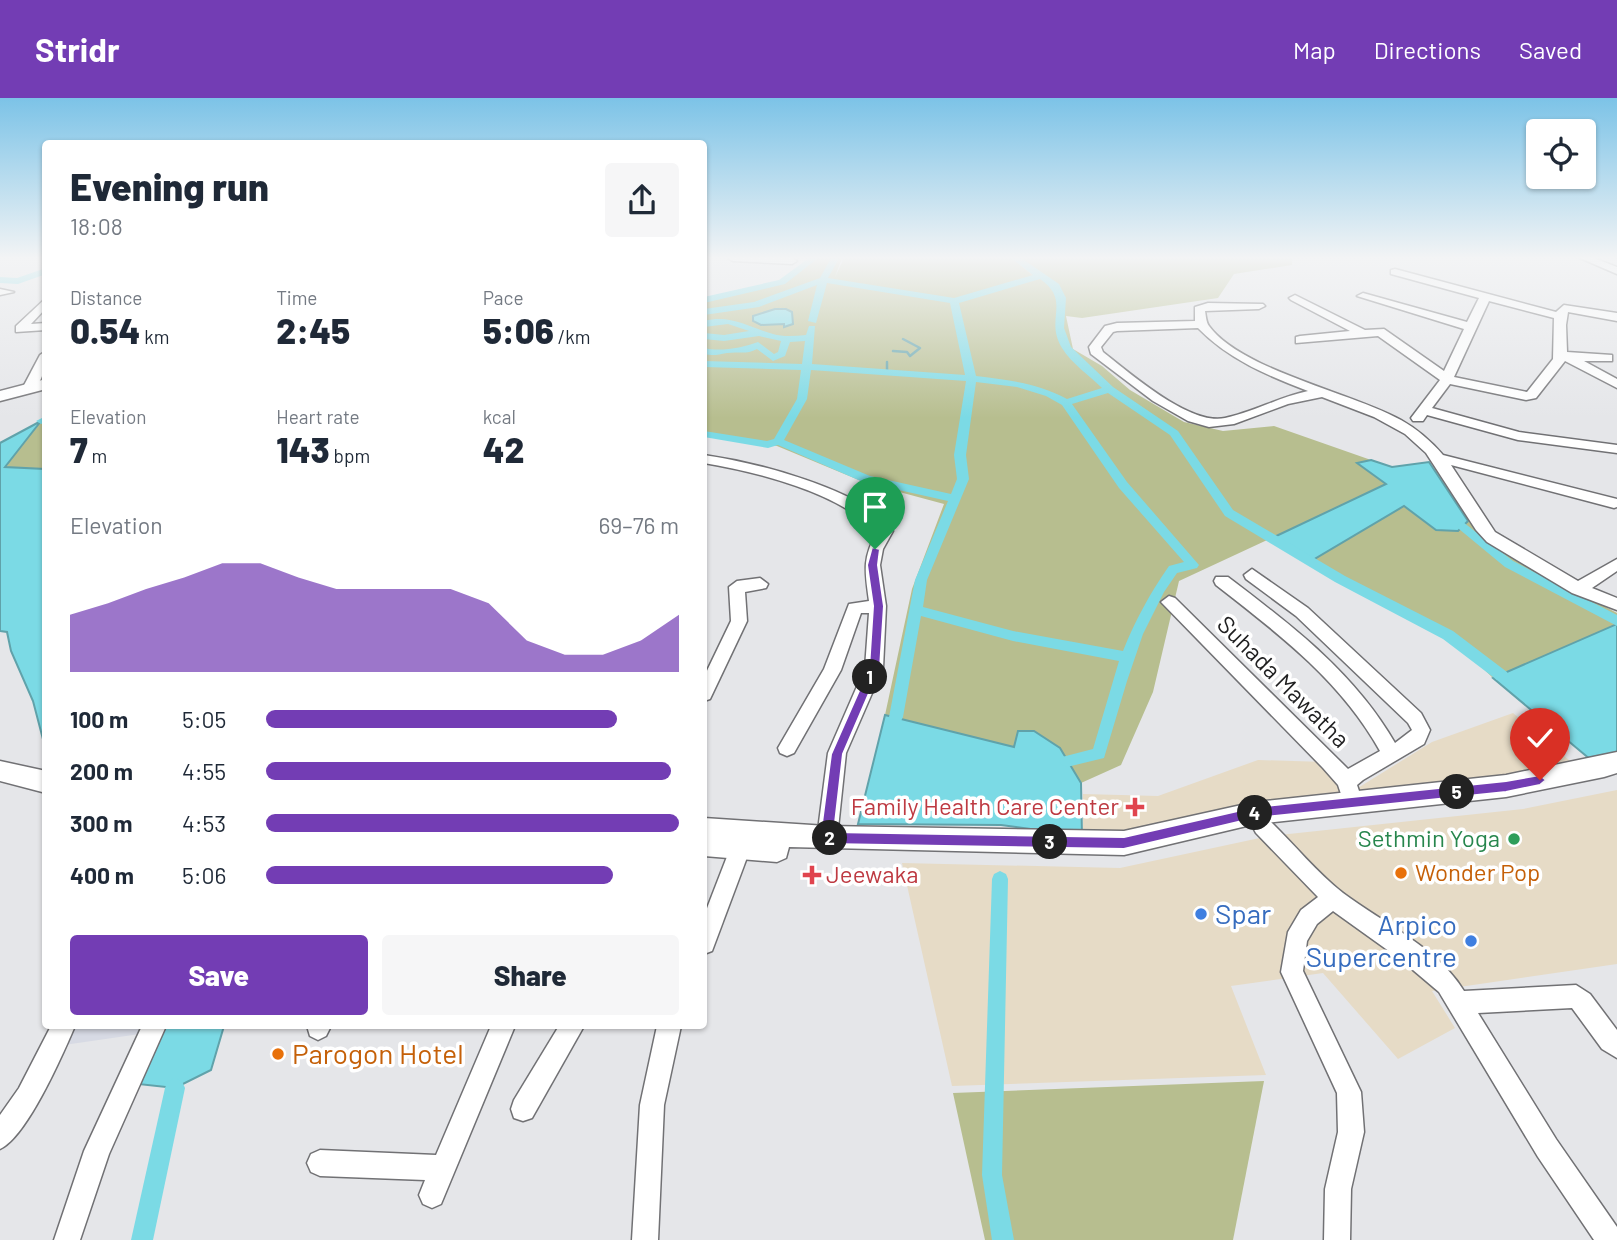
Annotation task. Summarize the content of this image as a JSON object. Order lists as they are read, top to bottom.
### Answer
{
  "streets": {
    "street": ["Suhada Mawatha"]
  },
  "places": {
    "health": ["Family Health Care Center", "Jeewaka"],
    "other": [
      "Sethmin Yoga",
      "Wonder Pop",
      "Spar",
      "Arpico Supercentre",
      "Parogon Hotel"
    ]
  },
  "page": {
    "header": "Stridr",
    "nav": ["Map", "Directions", "Saved"],
    "heading": ["Evening run", "18:08"],
    "stats": [
      ["Distance", "0.54 km"],
      ["Time", "2:45"],
      ["Pace", "5:06 /km"],
      ["Elevation", "7 m"],
      ["Heart rate", "143 bpm"],
      ["kcal", "42"]
    ],
    "chart": ["Elevation", "69–76 m"],
    "pins": [
      "1",
      "5",
      "4",
      "2",
      "3"
    ],
    "list": [
      {
        "name": "100 m",
        "note": "5:05"
      },
      {
        "name": "200 m",
        "note": "4:55"
      },
      {
        "name": "300 m",
        "note": "4:53"
      },
      {
        "name": "400 m",
        "note": "5:06"
      }
    ],
    "buttons": ["Save", "Share"]
  }
}
